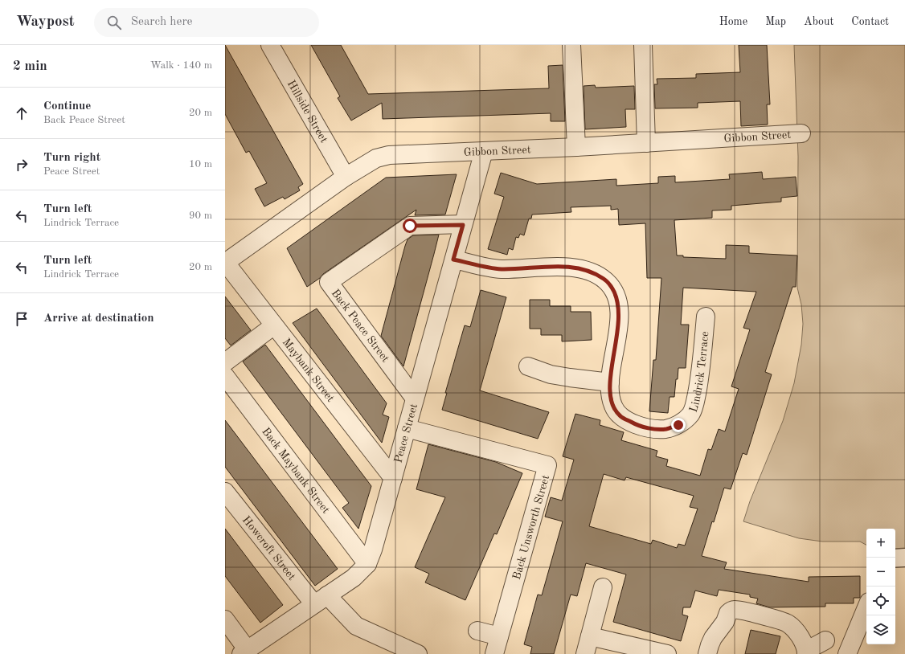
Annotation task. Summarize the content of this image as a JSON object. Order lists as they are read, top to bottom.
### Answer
{
  "streets": {
    "street": [
      "Hillside Street",
      "Gibbon Street",
      "Back Peace Street",
      "Maybank Street",
      "Lindrick Terrace",
      "Peace Street",
      "Back Maybank Street",
      "Back Unsworth Street",
      "Howcroft Street"
    ]
  },
  "crossings": [
    ["Hillside Street", "Gibbon Street"],
    ["Gibbon Street", "Maybank Street"],
    ["Gibbon Street", "Peace Street"],
    ["Back Peace Street", "Peace Street"],
    ["Maybank Street", "Peace Street"],
    ["Lindrick Terrace", "Peace Street"],
    ["Peace Street", "Back Maybank Street"],
    ["Peace Street", "Back Unsworth Street"],
    ["Peace Street", "Howcroft Street"]
  ],
  "page": {
    "header": "Waypost",
    "search": "Search here",
    "nav": [
      "Home",
      "Map",
      "About",
      "Contact"
    ],
    "heading": ["2 min", "Walk · 140 m"],
    "list": [
      ["Continue", "Back Peace Street", "20 m"],
      ["Turn right", "Peace Street", "10 m"],
      ["Turn left", "Lindrick Terrace", "90 m"],
      ["Turn left", "Lindrick Terrace", "20 m"],
      "Arrive at destination"
    ],
    "map_buttons": ["+", "−"]
  }
}
